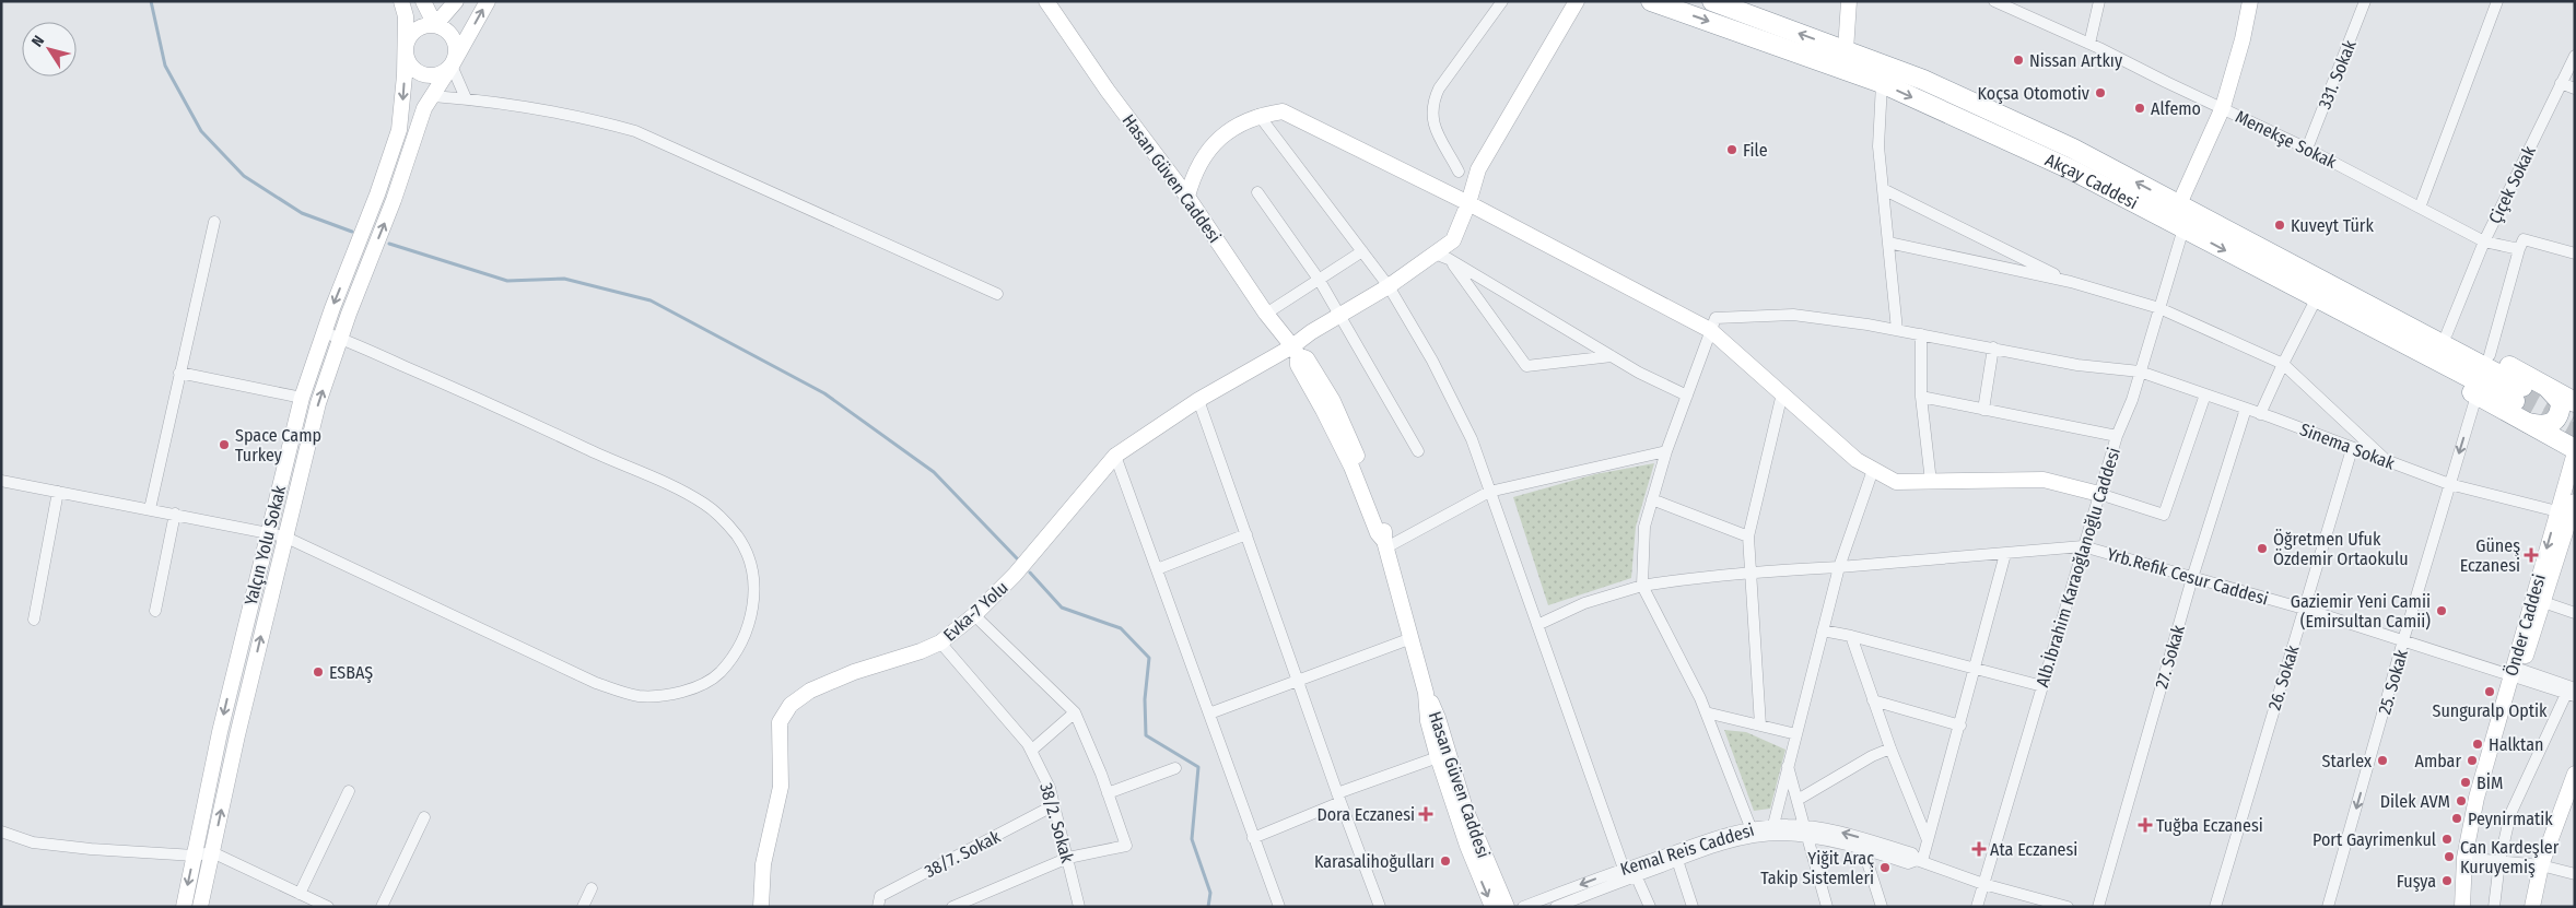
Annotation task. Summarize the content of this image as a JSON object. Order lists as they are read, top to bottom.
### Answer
{
  "streets": {
    "highway": ["Akçay Caddesi"],
    "street": [
      "331. Sokak",
      "Menekşe Sokak",
      "Hasan Güven Caddesi",
      "Çiçek Sokak",
      "Sinema Sokak",
      "Yalçın Yolu Sokak",
      "Alb.İbrahim Karaoğlanoğlu Caddesi",
      "Yrb.Refik Cesur Caddesi",
      "Evka-7 Yolu",
      "Önder Caddesi",
      "27. Sokak",
      "26. Sokak",
      "25. Sokak",
      "38/2. Sokak",
      "Kemal Reis Caddesi",
      "38/7. Sokak"
    ]
  },
  "crossings": [
    ["331. Sokak", "Menekşe Sokak"],
    ["Menekşe Sokak", "Çiçek Sokak"],
    ["Hasan Güven Caddesi", "Evka-7 Yolu"],
    ["Akçay Caddesi", "Alb.İbrahim Karaoğlanoğlu Caddesi"],
    ["Sinema Sokak", "Alb.İbrahim Karaoğlanoğlu Caddesi"],
    ["Sinema Sokak", "Önder Caddesi"],
    ["Sinema Sokak", "27. Sokak"],
    ["Sinema Sokak", "26. Sokak"],
    ["Sinema Sokak", "25. Sokak"],
    ["Alb.İbrahim Karaoğlanoğlu Caddesi", "Yrb.Refik Cesur Caddesi"],
    ["Alb.İbrahim Karaoğlanoğlu Caddesi", "Kemal Reis Caddesi"],
    ["Yrb.Refik Cesur Caddesi", "Önder Caddesi"],
    ["Yrb.Refik Cesur Caddesi", "27. Sokak"],
    ["Yrb.Refik Cesur Caddesi", "26. Sokak"],
    ["Yrb.Refik Cesur Caddesi", "25. Sokak"],
    ["Evka-7 Yolu", "38/2. Sokak"],
    ["38/2. Sokak", "38/7. Sokak"]
  ],
  "one_way": ["25. Sokak"],
  "places": {
    "other": [
      "Nissan Artkıy",
      "Koçsa Otomotiv",
      "Alfemo",
      "File",
      "Kuveyt Türk",
      "Space Camp Turkey",
      "Öğretmen Ufuk Özdemir Ortaokulu",
      "Gaziemir Yeni Camii (Emirsultan Camii)",
      "ESBAŞ",
      "Sunguralp Optik",
      "Halktan",
      "Starlex",
      "Ambar",
      "BİM",
      "Dilek AVM",
      "Peynirmatik",
      "Port Gayrimenkul",
      "Can Kardeşler Kuruyemiş",
      "Karasalihoğulları",
      "Yiğit Araç Takip Sistemleri",
      "Fuşya"
    ],
    "health": [
      "Güneş Eczanesi",
      "Dora Eczanesi",
      "Tuğba Eczanesi",
      "Ata Eczanesi"
    ]
  },
  "north": "top left"
}
